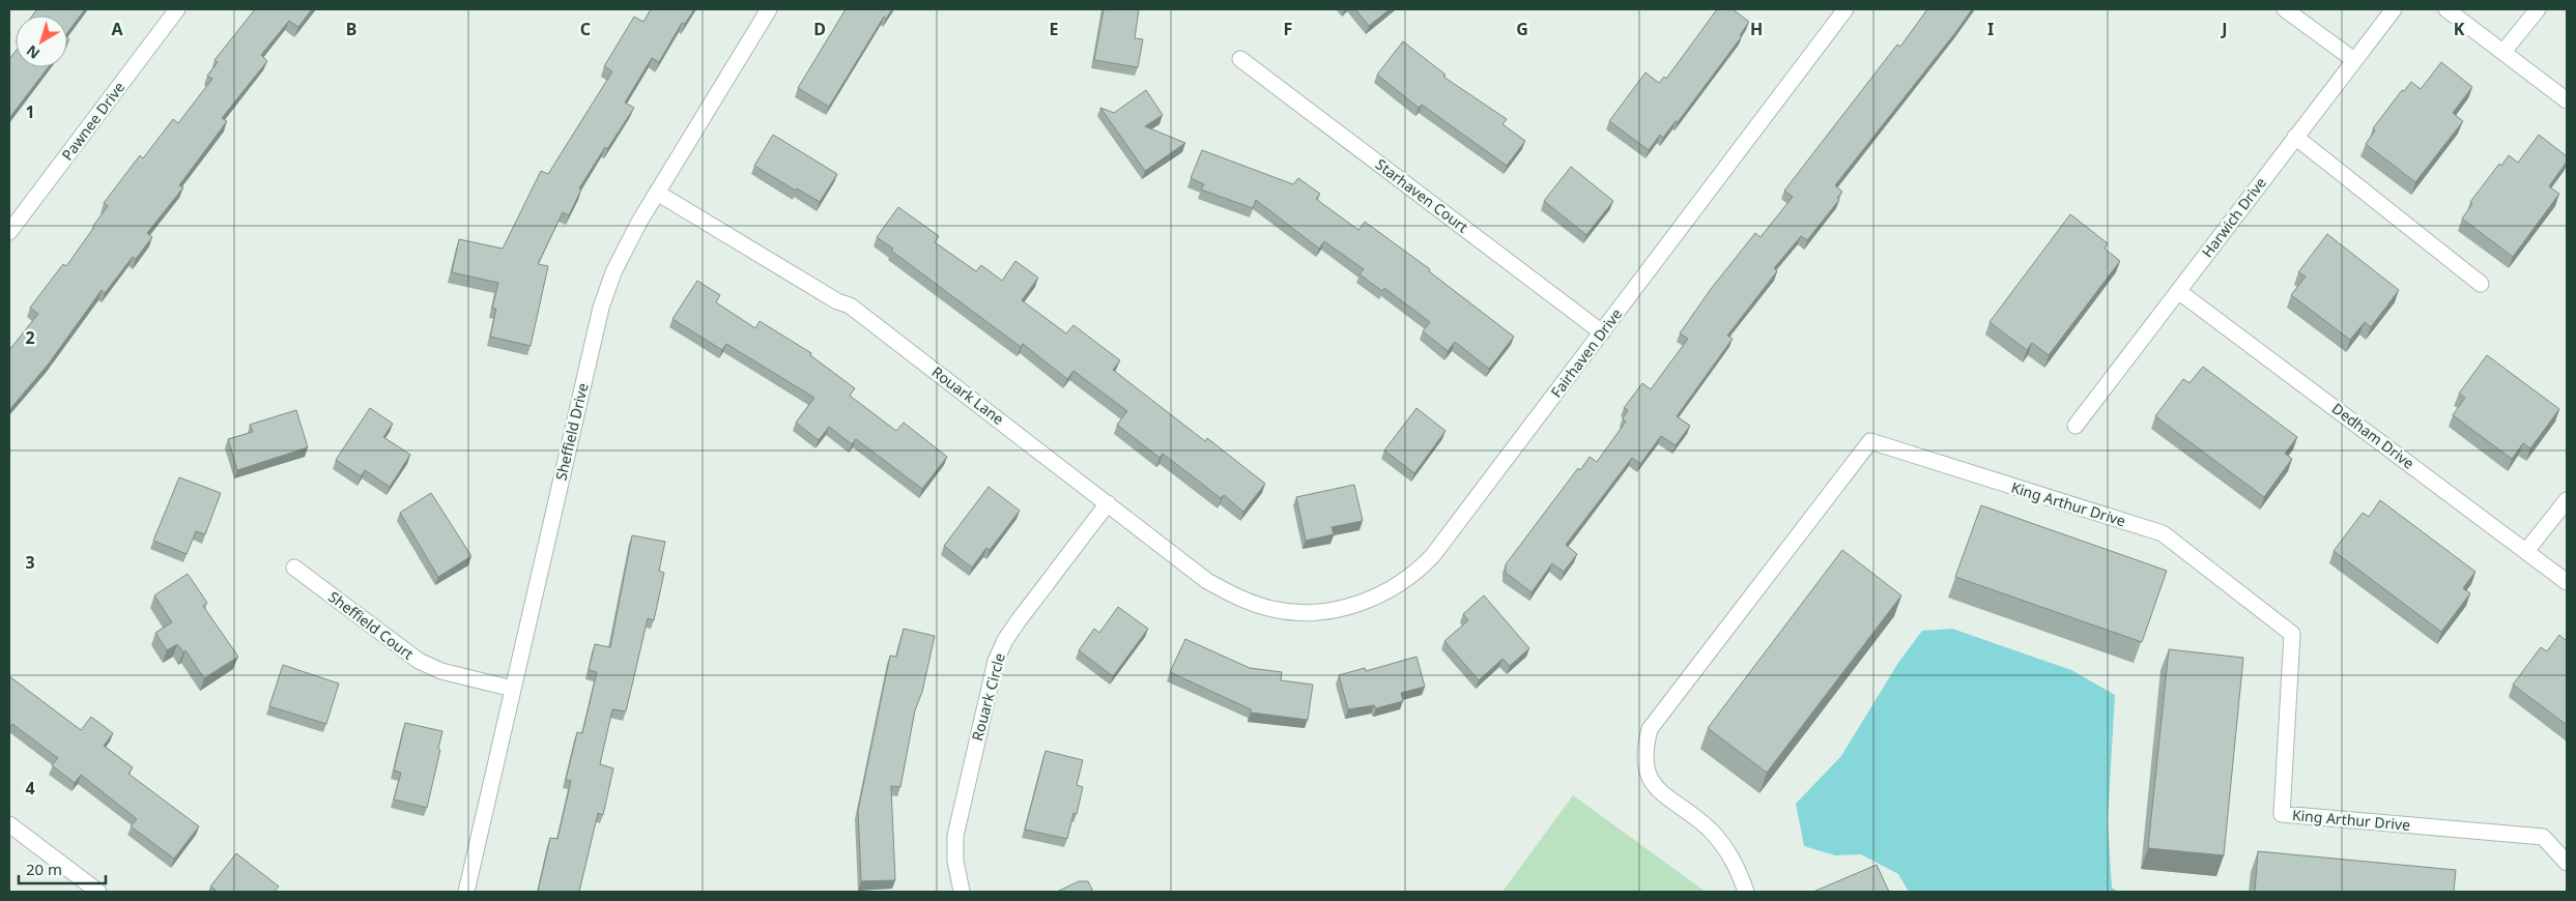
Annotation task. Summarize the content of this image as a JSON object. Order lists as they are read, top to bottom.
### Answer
{
  "streets": {
    "street": [
      "Pawnee Drive",
      "Starhaven Court",
      "Harwich Drive",
      "Fairhaven Drive",
      "Rouark Lane",
      "Sheffield Drive",
      "Dedham Drive",
      "King Arthur Drive",
      "Sheffield Court",
      "Rouark Circle"
    ]
  },
  "crossings": [
    ["Starhaven Court", "Fairhaven Drive"],
    ["Harwich Drive", "Dedham Drive"],
    ["Fairhaven Drive", "Rouark Lane"],
    ["Rouark Lane", "Sheffield Drive"],
    ["Rouark Lane", "Rouark Circle"],
    ["Sheffield Drive", "Sheffield Court"]
  ],
  "scale_bar": "20 m",
  "north": "bottom left",
  "grid": {
    "columns": [
      "A",
      "B",
      "C",
      "D",
      "E",
      "F",
      "G",
      "H",
      "I",
      "J",
      "K"
    ],
    "rows": [
      "1",
      "2",
      "3",
      "4"
    ]
  }
}
